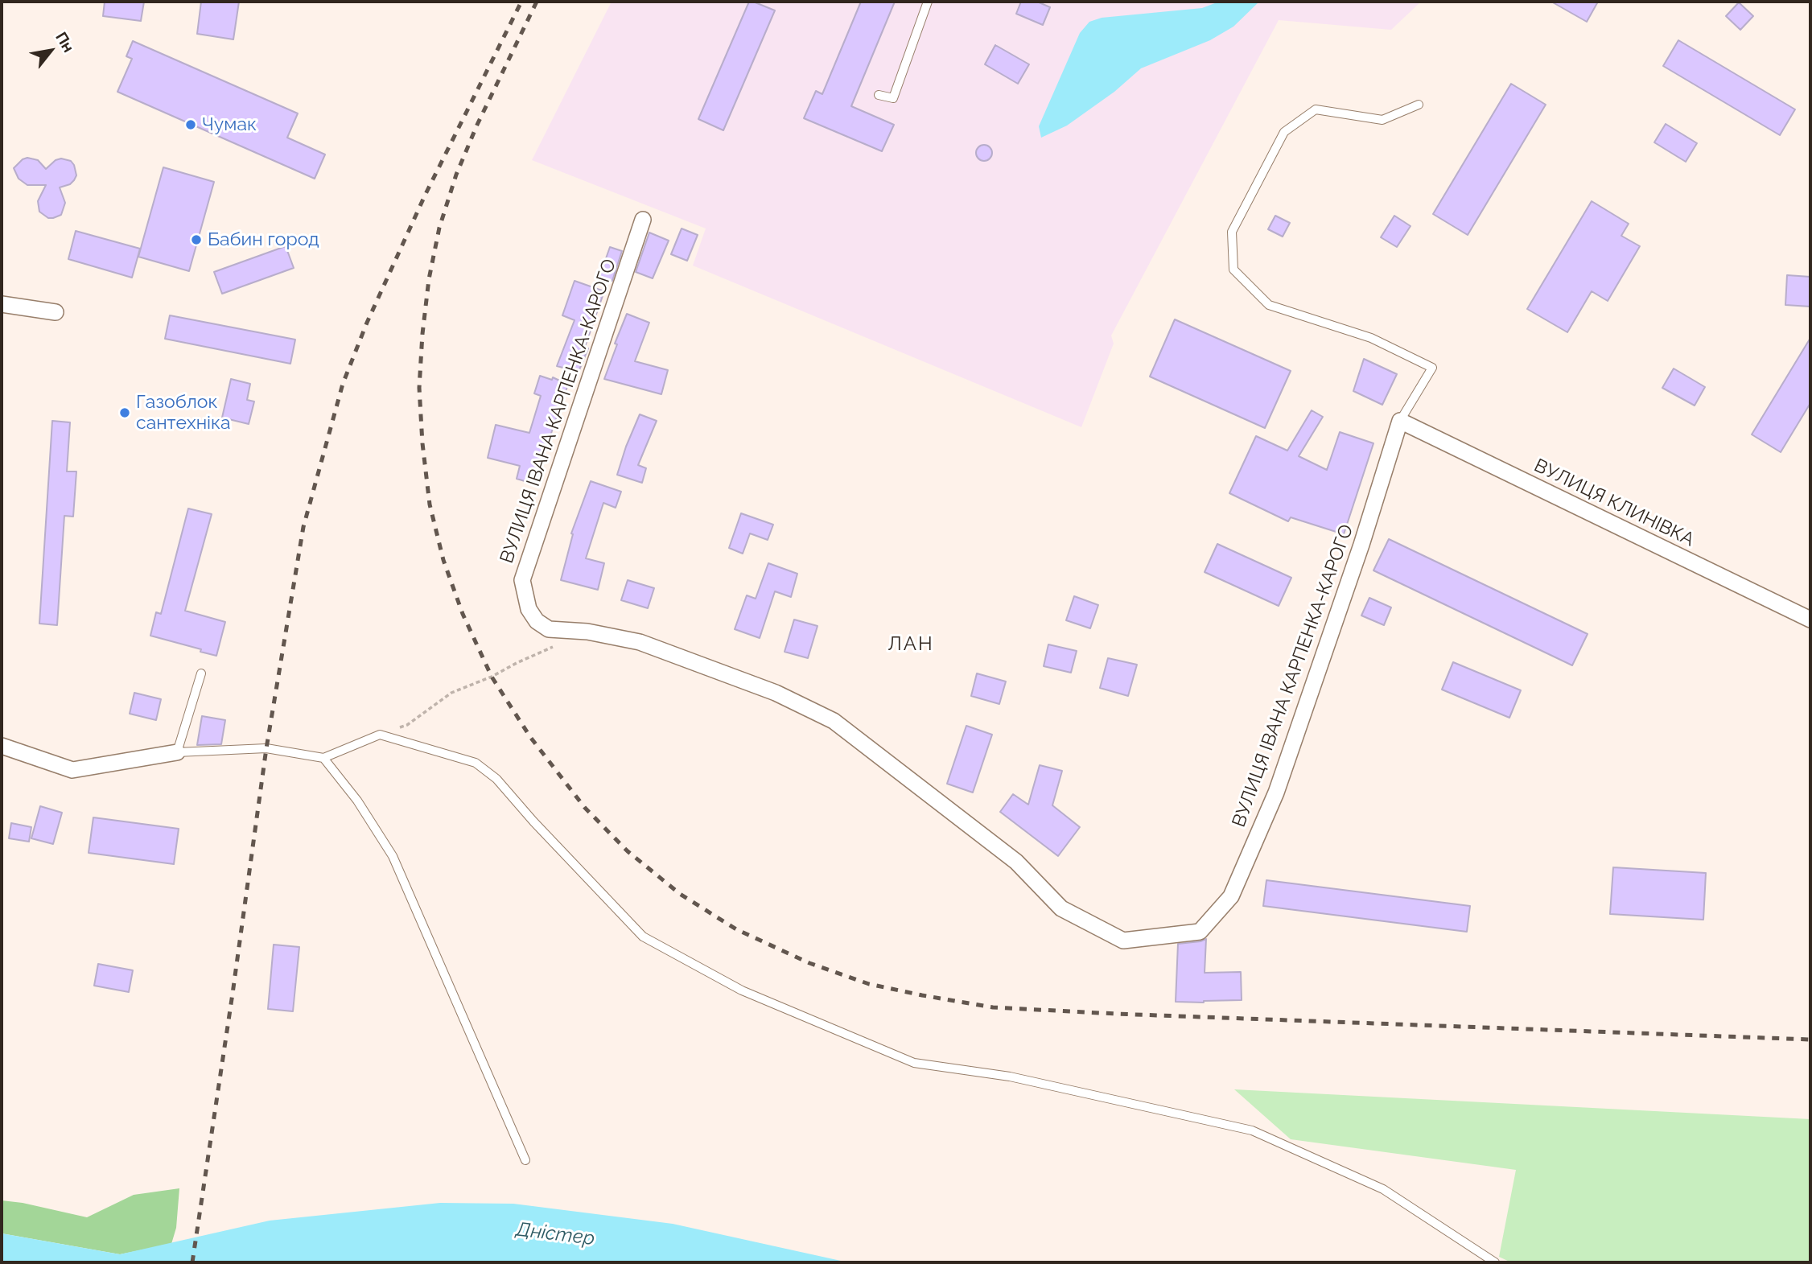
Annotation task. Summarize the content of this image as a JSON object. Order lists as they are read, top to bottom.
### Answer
{
  "streets": {
    "street": ["ВУЛИЦЯ ІВАНА КАРПЕНКА-КАРОГО", "ВУЛИЦЯ КЛИНІВКА"]
  },
  "crossings": [
    ["ВУЛИЦЯ ІВАНА КАРПЕНКА-КАРОГО", "ВУЛИЦЯ КЛИНІВКА"]
  ],
  "districts": ["ЛАН"],
  "water": ["Дністер"],
  "places": ["Чумак", "Бабин город", "Газоблок сантехніка"],
  "north": "top right"
}
